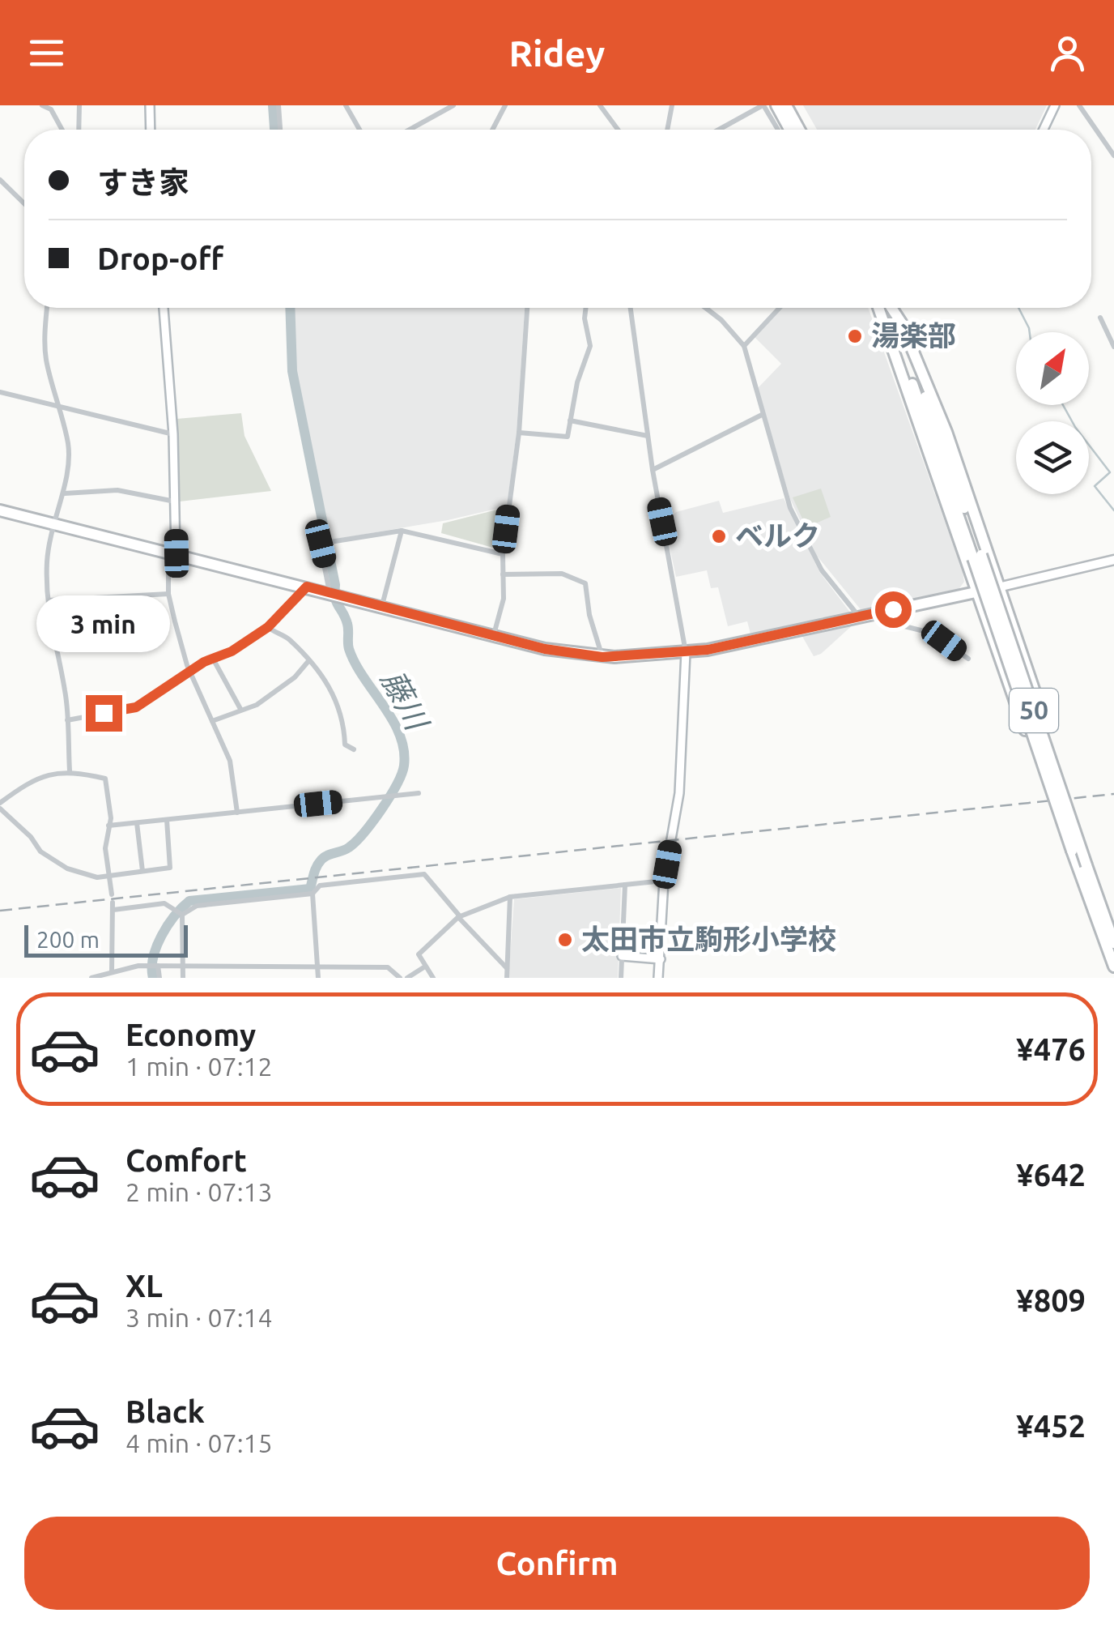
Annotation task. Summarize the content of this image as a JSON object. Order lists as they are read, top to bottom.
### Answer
{
  "streets": {
    "highway": ["50"]
  },
  "water": ["藤川"],
  "places": ["湯楽部", "ベルク", "太田市立駒形小学校"],
  "scale_bar": "200 m",
  "north": "top right",
  "page": {
    "header": "Ridey",
    "banner": ["すき家", "Drop-off"],
    "bubble": "3 min",
    "scale": "200 m",
    "list": [
      {
        "name": "Economy",
        "note": "1 min · 07:12",
        "value": "¥476"
      },
      {
        "name": "Comfort",
        "note": "2 min · 07:13",
        "value": "¥642"
      },
      {
        "name": "XL",
        "note": "3 min · 07:14",
        "value": "¥809"
      },
      {
        "name": "Black",
        "note": "4 min · 07:15",
        "value": "¥452"
      }
    ],
    "buttons": "Confirm"
  }
}
